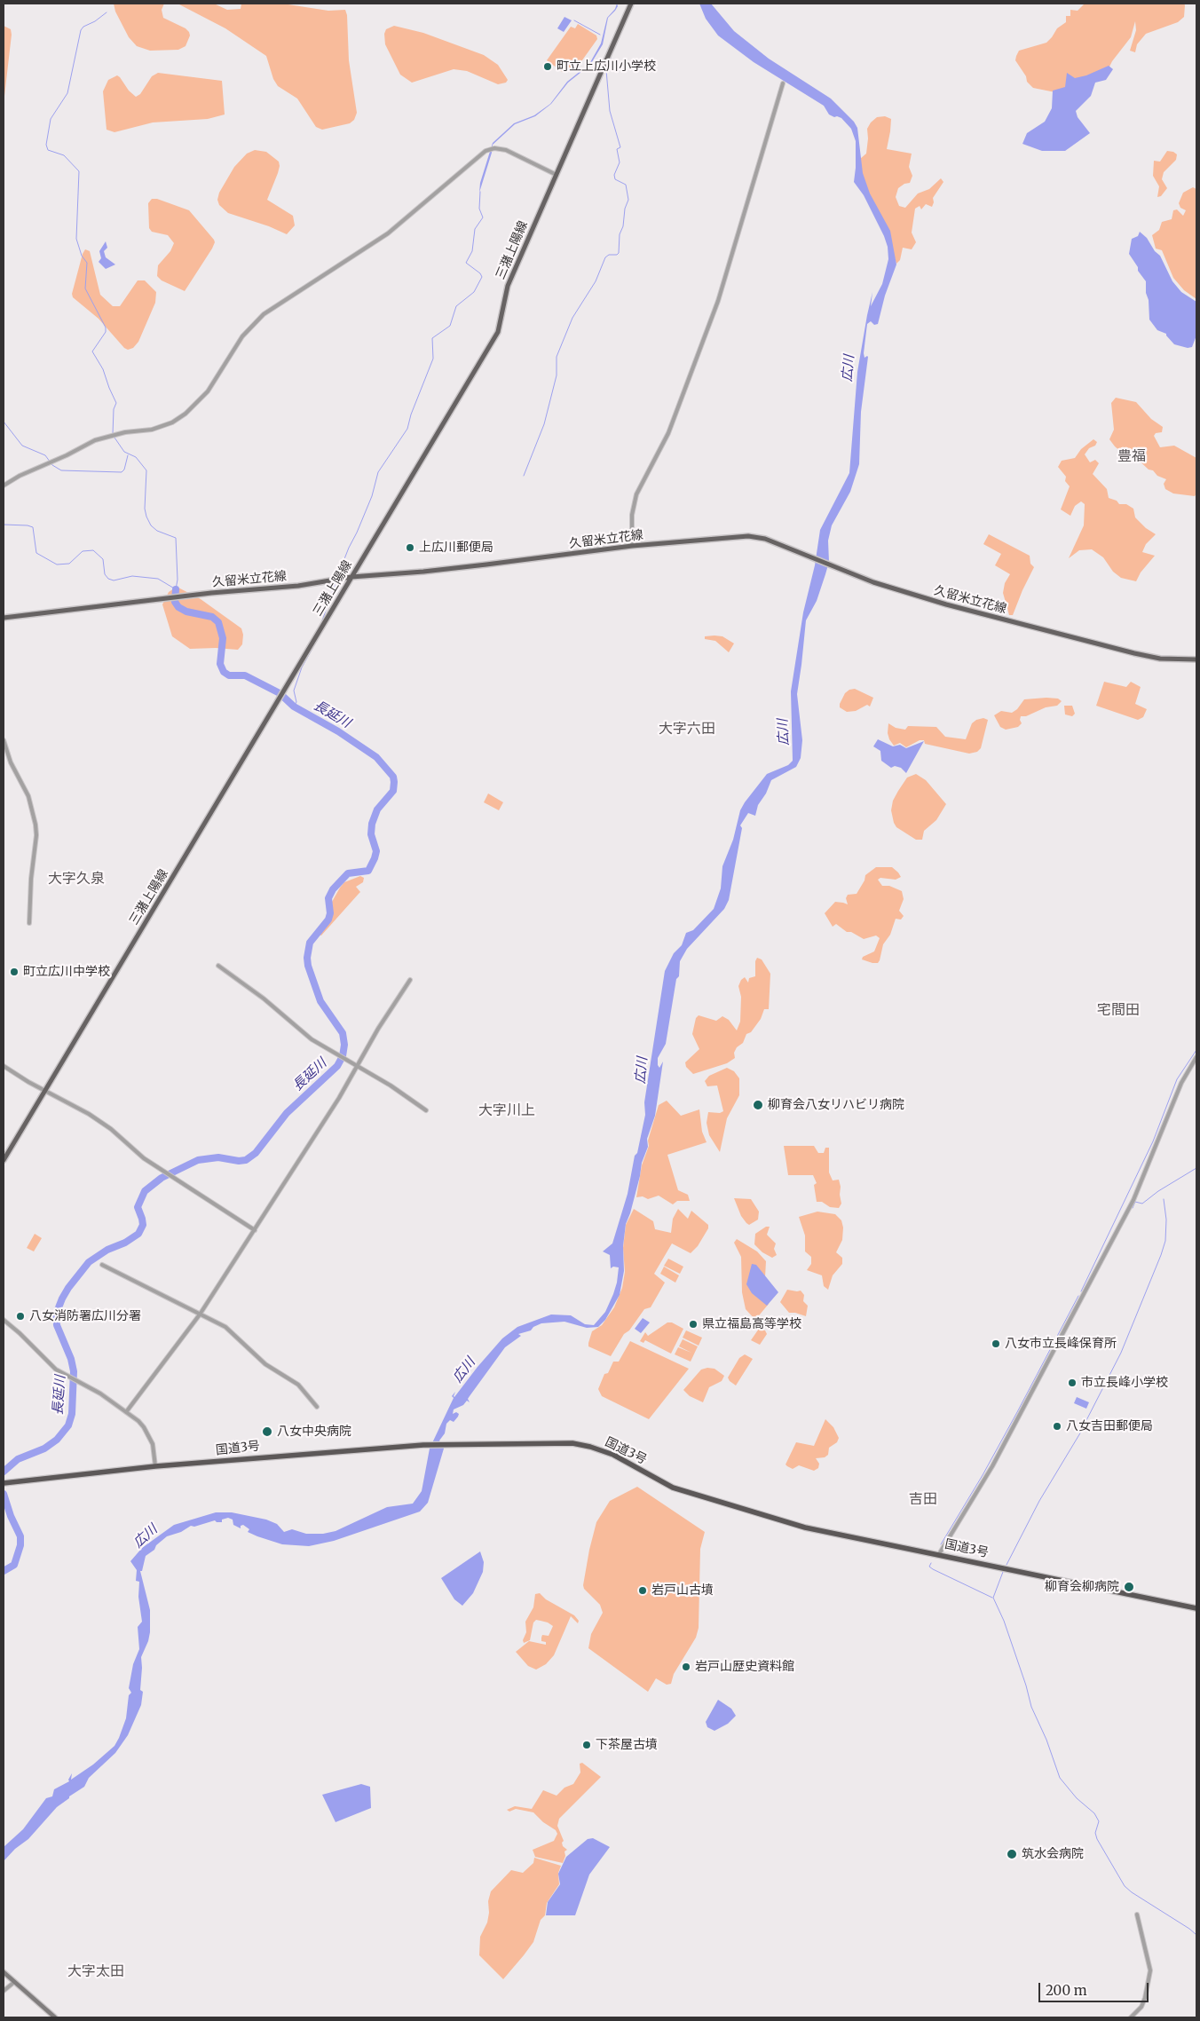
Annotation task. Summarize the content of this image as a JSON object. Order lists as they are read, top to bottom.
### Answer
{
  "streets": {
    "highway": ["国道3号"],
    "main road": ["三潴上陽線", "久留米立花線"]
  },
  "crossings": [
    ["三潴上陽線", "久留米立花線"]
  ],
  "districts": [
    "豊福",
    "大字六田",
    "大字久泉",
    "宅間田",
    "大字川上",
    "吉田",
    "大字太田"
  ],
  "water": ["広川", "長延川"],
  "places": [
    "町立上広川小学校",
    "上広川郵便局",
    "町立広川中学校",
    "柳育会八女リハビリ病院",
    "八女消防署広川分署",
    "県立福島高等学校",
    "八女市立長峰保育所",
    "市立長峰小学校",
    "八女吉田郵便局",
    "八女中央病院",
    "柳育会柳病院",
    "岩戸山古墳",
    "岩戸山歴史資料館",
    "下茶屋古墳",
    "筑水会病院"
  ],
  "scale_bar": "200 m"
}
